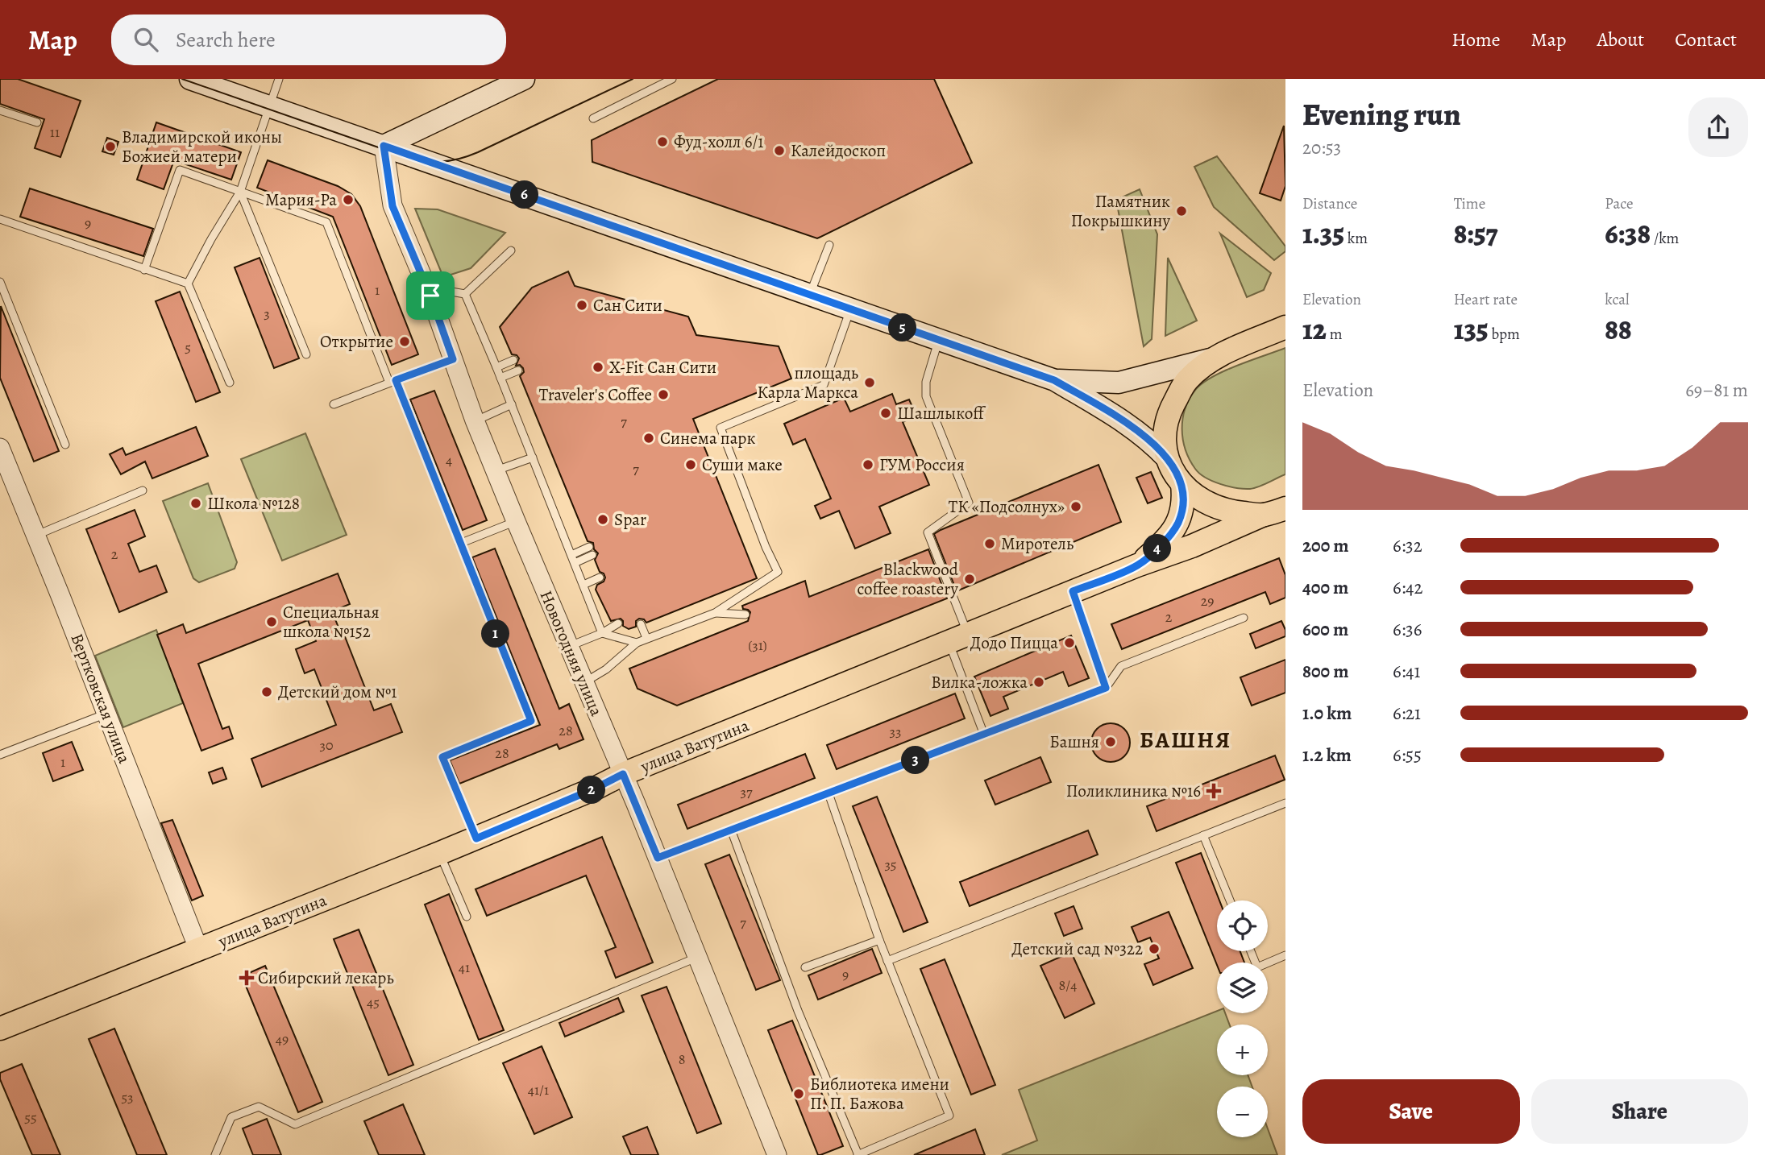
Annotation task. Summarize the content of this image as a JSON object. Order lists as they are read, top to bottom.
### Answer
{
  "streets": {
    "main road": ["улица Ватутина"],
    "street": ["Новогодняя улица", "Вертковская улица"]
  },
  "crossings": [
    ["Новогодняя улица", "улица Ватутина"],
    ["Вертковская улица", "улица Ватутина"]
  ],
  "districts": ["БАШНЯ"],
  "places": {
    "other": [
      "Фуд-холл 6/1",
      "Владимирской иконы Божией матери",
      "Калейдоскоп",
      "Мария-Ра",
      "Памятник Покрышкину",
      "Сан Сити",
      "Открытие",
      "X-Fit Сан Сити",
      "площадь Карла Маркса",
      "Traveler's Coffee",
      "Шашлыкоff",
      "Синема парк",
      "Суши маке",
      "ГУМ Россия",
      "Школа №128",
      "ТК «Подсолнух»",
      "Spar",
      "Миротель",
      "Blackwood coffee roastery",
      "Специальная школа №152",
      "Додо Пицца",
      "Вилка-ложка",
      "Детский дом №1",
      "Башня",
      "Детский сад №322",
      "Библиотека имени П. П. Бажова"
    ],
    "health": ["Поликлиника №16", "Сибирский лекарь"]
  },
  "house_numbers": [
    "11",
    "9",
    "1",
    "3",
    "5",
    "7",
    "4",
    "7",
    "2",
    "29",
    "2",
    "(31)",
    "28",
    "33",
    "30",
    "28",
    "1",
    "37",
    "35",
    "7",
    "41",
    "9",
    "8/4",
    "45",
    "49",
    "8",
    "41/1",
    "53",
    "55"
  ],
  "page": {
    "header": "Map",
    "search": "Search here",
    "nav": [
      "Home",
      "Map",
      "About",
      "Contact"
    ],
    "heading": ["Evening run", "20:53"],
    "stats": [
      ["Distance", "1.35 km"],
      ["Time", "8:57"],
      ["Pace", "6:38 /km"],
      ["Elevation", "12 m"],
      ["Heart rate", "135 bpm"],
      ["kcal", "88"]
    ],
    "pins": [
      "6",
      "5",
      "4",
      "1",
      "3",
      "2"
    ],
    "chart": ["Elevation", "69–81 m"],
    "list": [
      {
        "name": "200 m",
        "note": "6:32"
      },
      {
        "name": "400 m",
        "note": "6:42"
      },
      {
        "name": "600 m",
        "note": "6:36"
      },
      {
        "name": "800 m",
        "note": "6:41"
      },
      {
        "name": "1.0 km",
        "note": "6:21"
      },
      {
        "name": "1.2 km",
        "note": "6:55"
      }
    ],
    "map_buttons": ["+", "−"],
    "buttons": ["Save", "Share"]
  }
}
